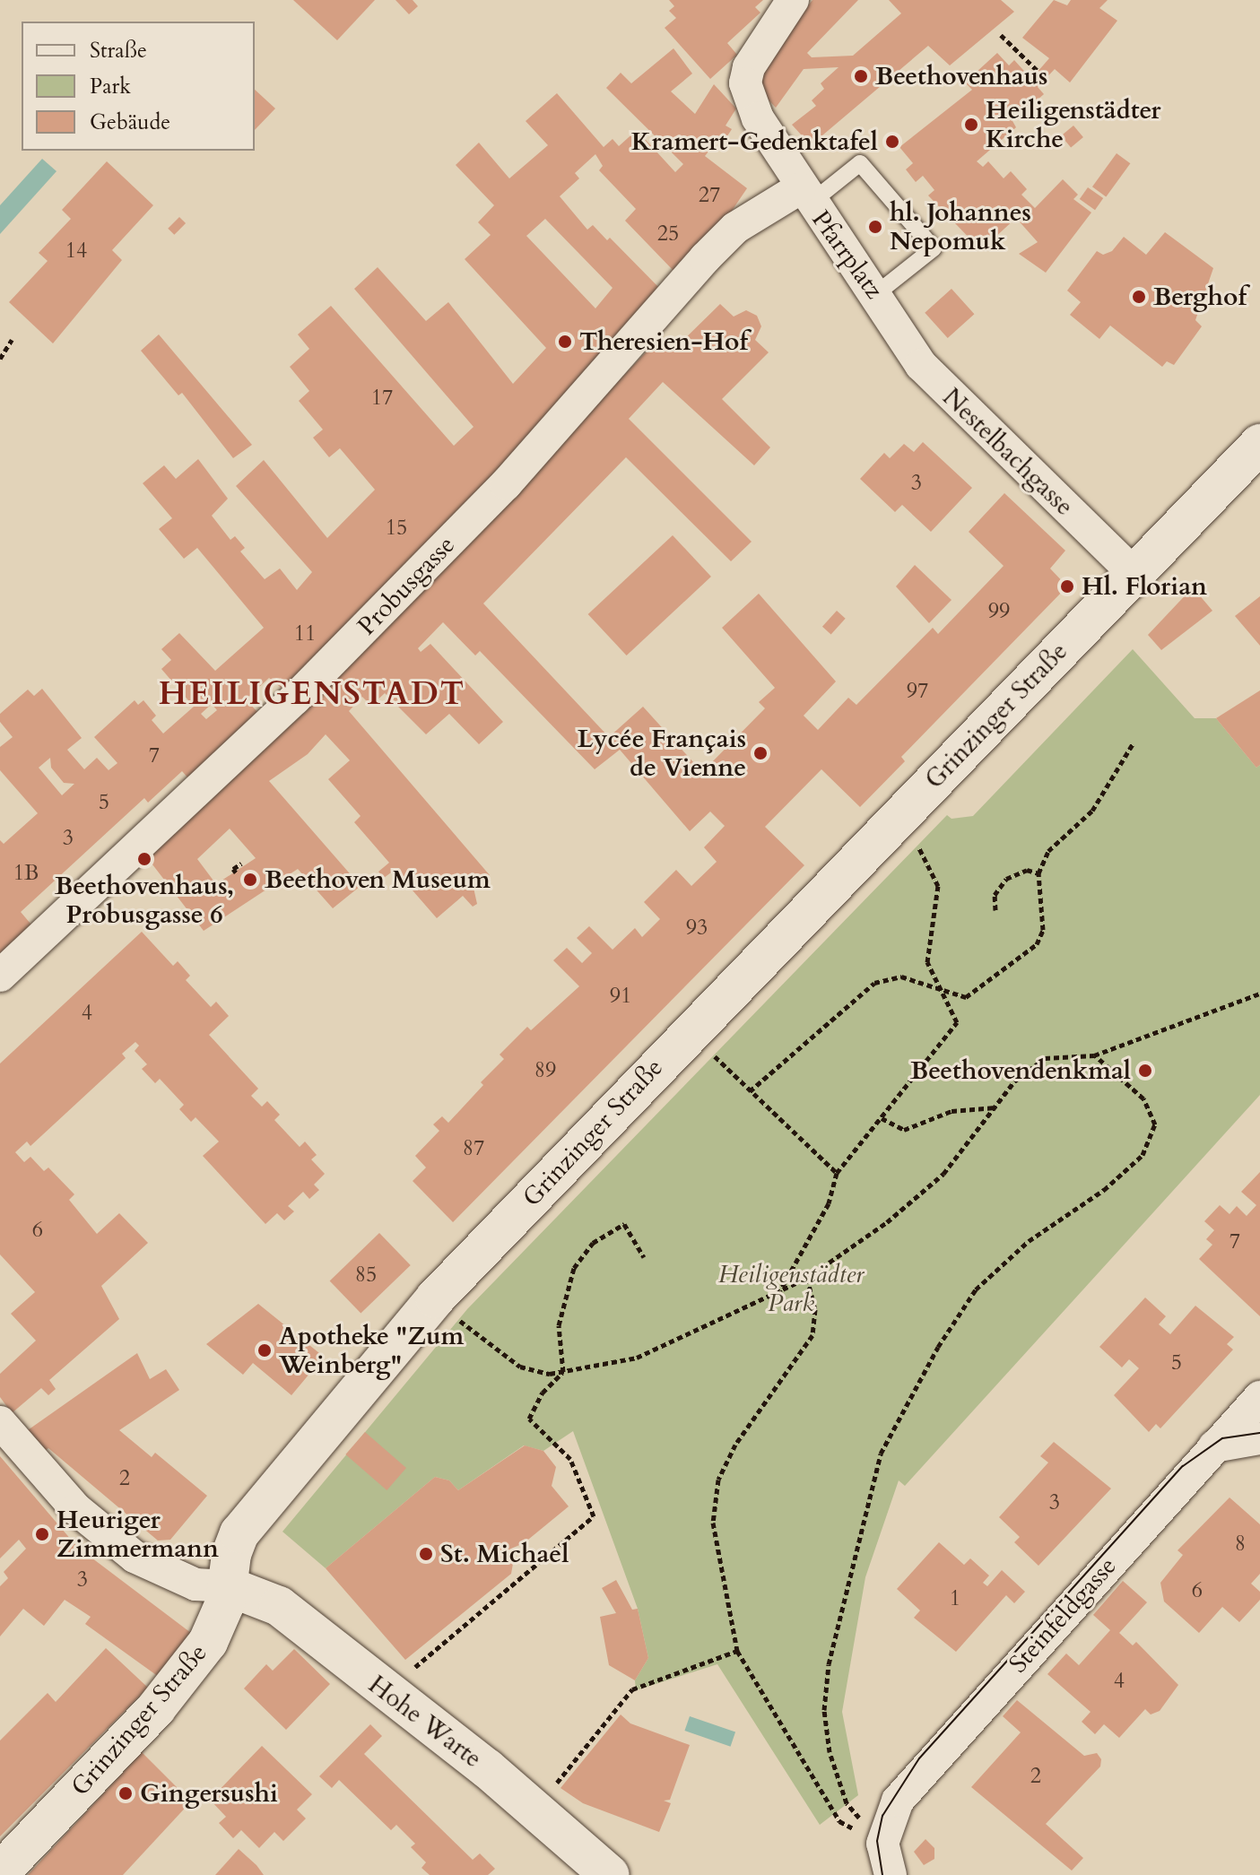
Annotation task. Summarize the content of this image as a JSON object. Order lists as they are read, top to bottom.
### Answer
{
  "streets": {
    "street": [
      "Pfarrplatz",
      "Nestelbachgasse",
      "Probusgasse",
      "Grinzinger Straße",
      "Steinfeldgasse",
      "Hohe Warte"
    ]
  },
  "crossings": [
    ["Pfarrplatz", "Nestelbachgasse"],
    ["Pfarrplatz", "Probusgasse"],
    ["Nestelbachgasse", "Grinzinger Straße"],
    ["Grinzinger Straße", "Hohe Warte"]
  ],
  "districts": ["HEILIGENSTADT"],
  "parks": ["Heiligenstädter Park"],
  "places": [
    "Beethovenhaus",
    "Heiligenstädter Kirche",
    "Kramert-Gedenktafel",
    "hl. Johannes Nepomuk",
    "Berghof",
    "Theresien-Hof",
    "Hl. Florian",
    "Lycée Français de Vienne",
    "Beethovenhaus, Probusgasse 6",
    "Beethoven Museum",
    "Beethovendenkmal",
    "Apotheke \"Zum Weinberg\"",
    "Heuriger Zimmermann",
    "St. Michael",
    "Gingersushi"
  ],
  "house_numbers": [
    "27",
    "25",
    "14",
    "17",
    "3",
    "15",
    "99",
    "11",
    "97",
    "7",
    "5",
    "3",
    "1B",
    "93",
    "91",
    "4",
    "89",
    "87",
    "6",
    "7",
    "85",
    "5",
    "2",
    "3",
    "8",
    "3",
    "6",
    "1",
    "4",
    "2"
  ],
  "legend": ["Straße", "Park", "Gebäude"]
}
